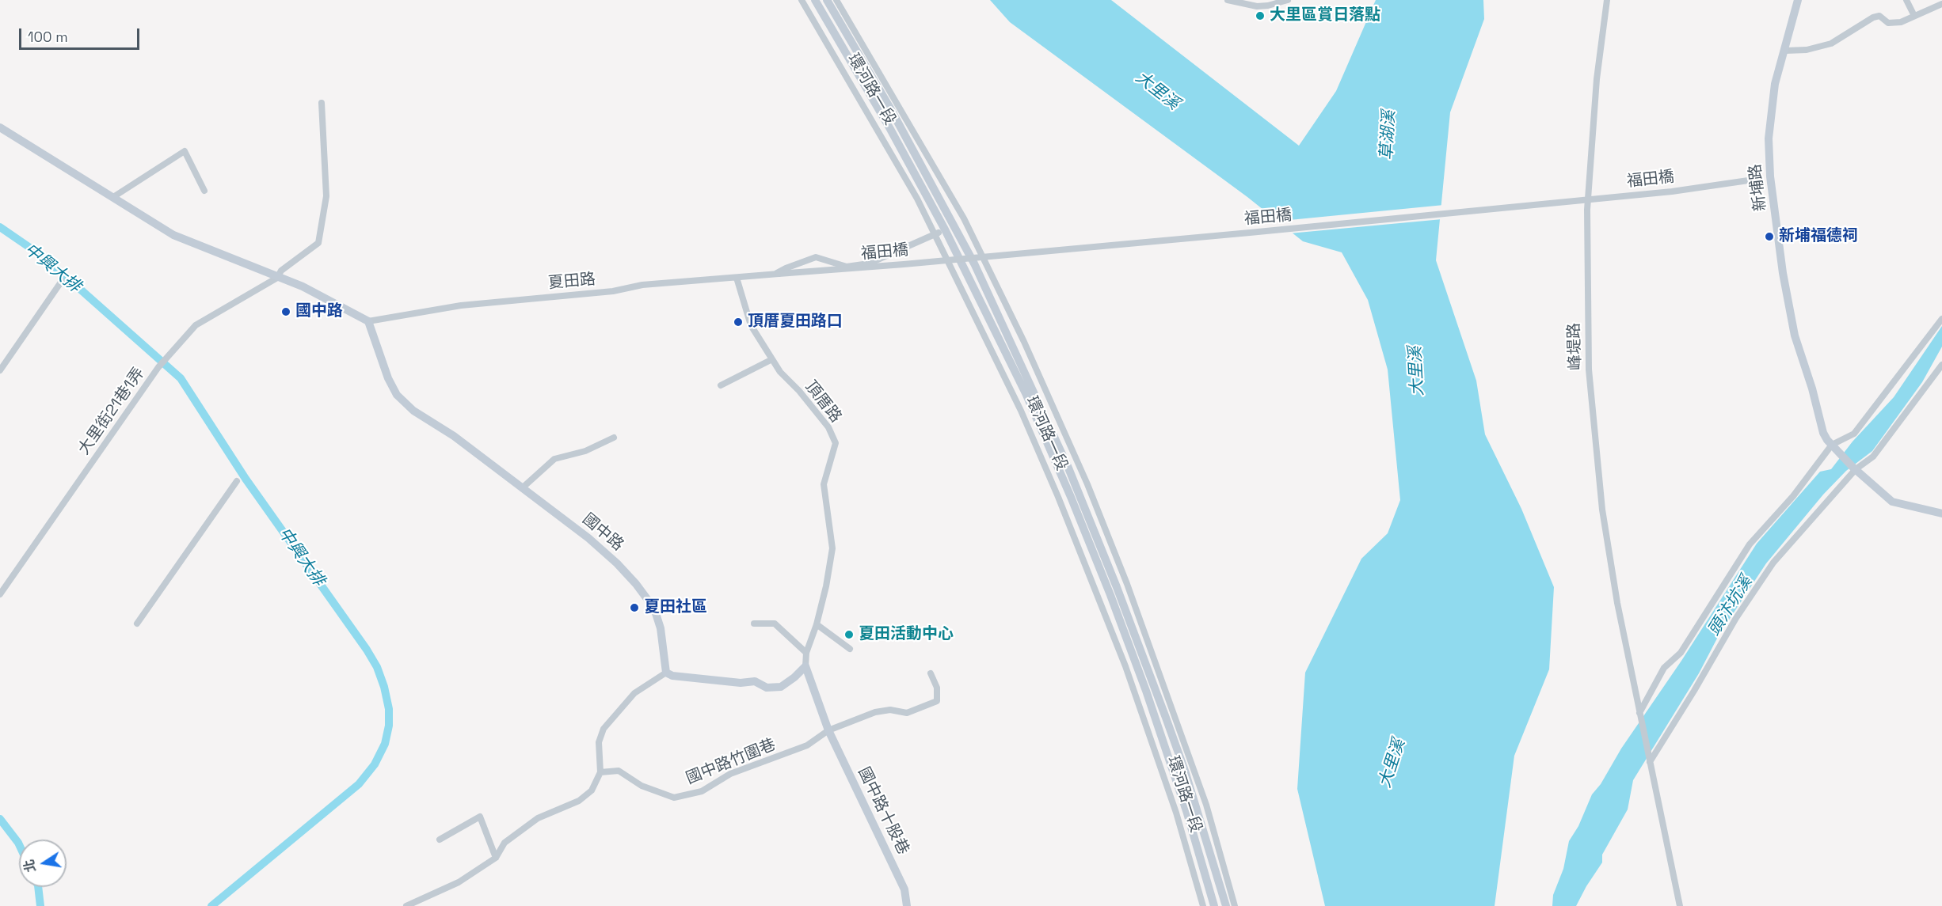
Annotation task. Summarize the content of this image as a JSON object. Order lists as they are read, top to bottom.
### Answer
{
  "streets": {
    "street": [
      "環河路一段",
      "福田橋",
      "新埔路",
      "夏田路",
      "峰堤路",
      "頂厝路",
      "大里街21巷1弄",
      "國中路",
      "國中路竹圍巷",
      "國中路十股巷"
    ]
  },
  "crossings": [
    ["福田橋", "新埔路"],
    ["福田橋", "夏田路"],
    ["夏田路", "頂厝路"],
    ["夏田路", "國中路"],
    ["國中路竹圍巷", "國中路十股巷"]
  ],
  "water": [
    "大里溪",
    "草湖溪",
    "中興大排",
    "頭汴坑溪"
  ],
  "places": [
    "大里區賞日落點",
    "新埔福德祠",
    "國中路",
    "頂厝夏田路口",
    "夏田社區",
    "夏田活動中心"
  ],
  "scale_bar": "100 m",
  "north": "left"
}
